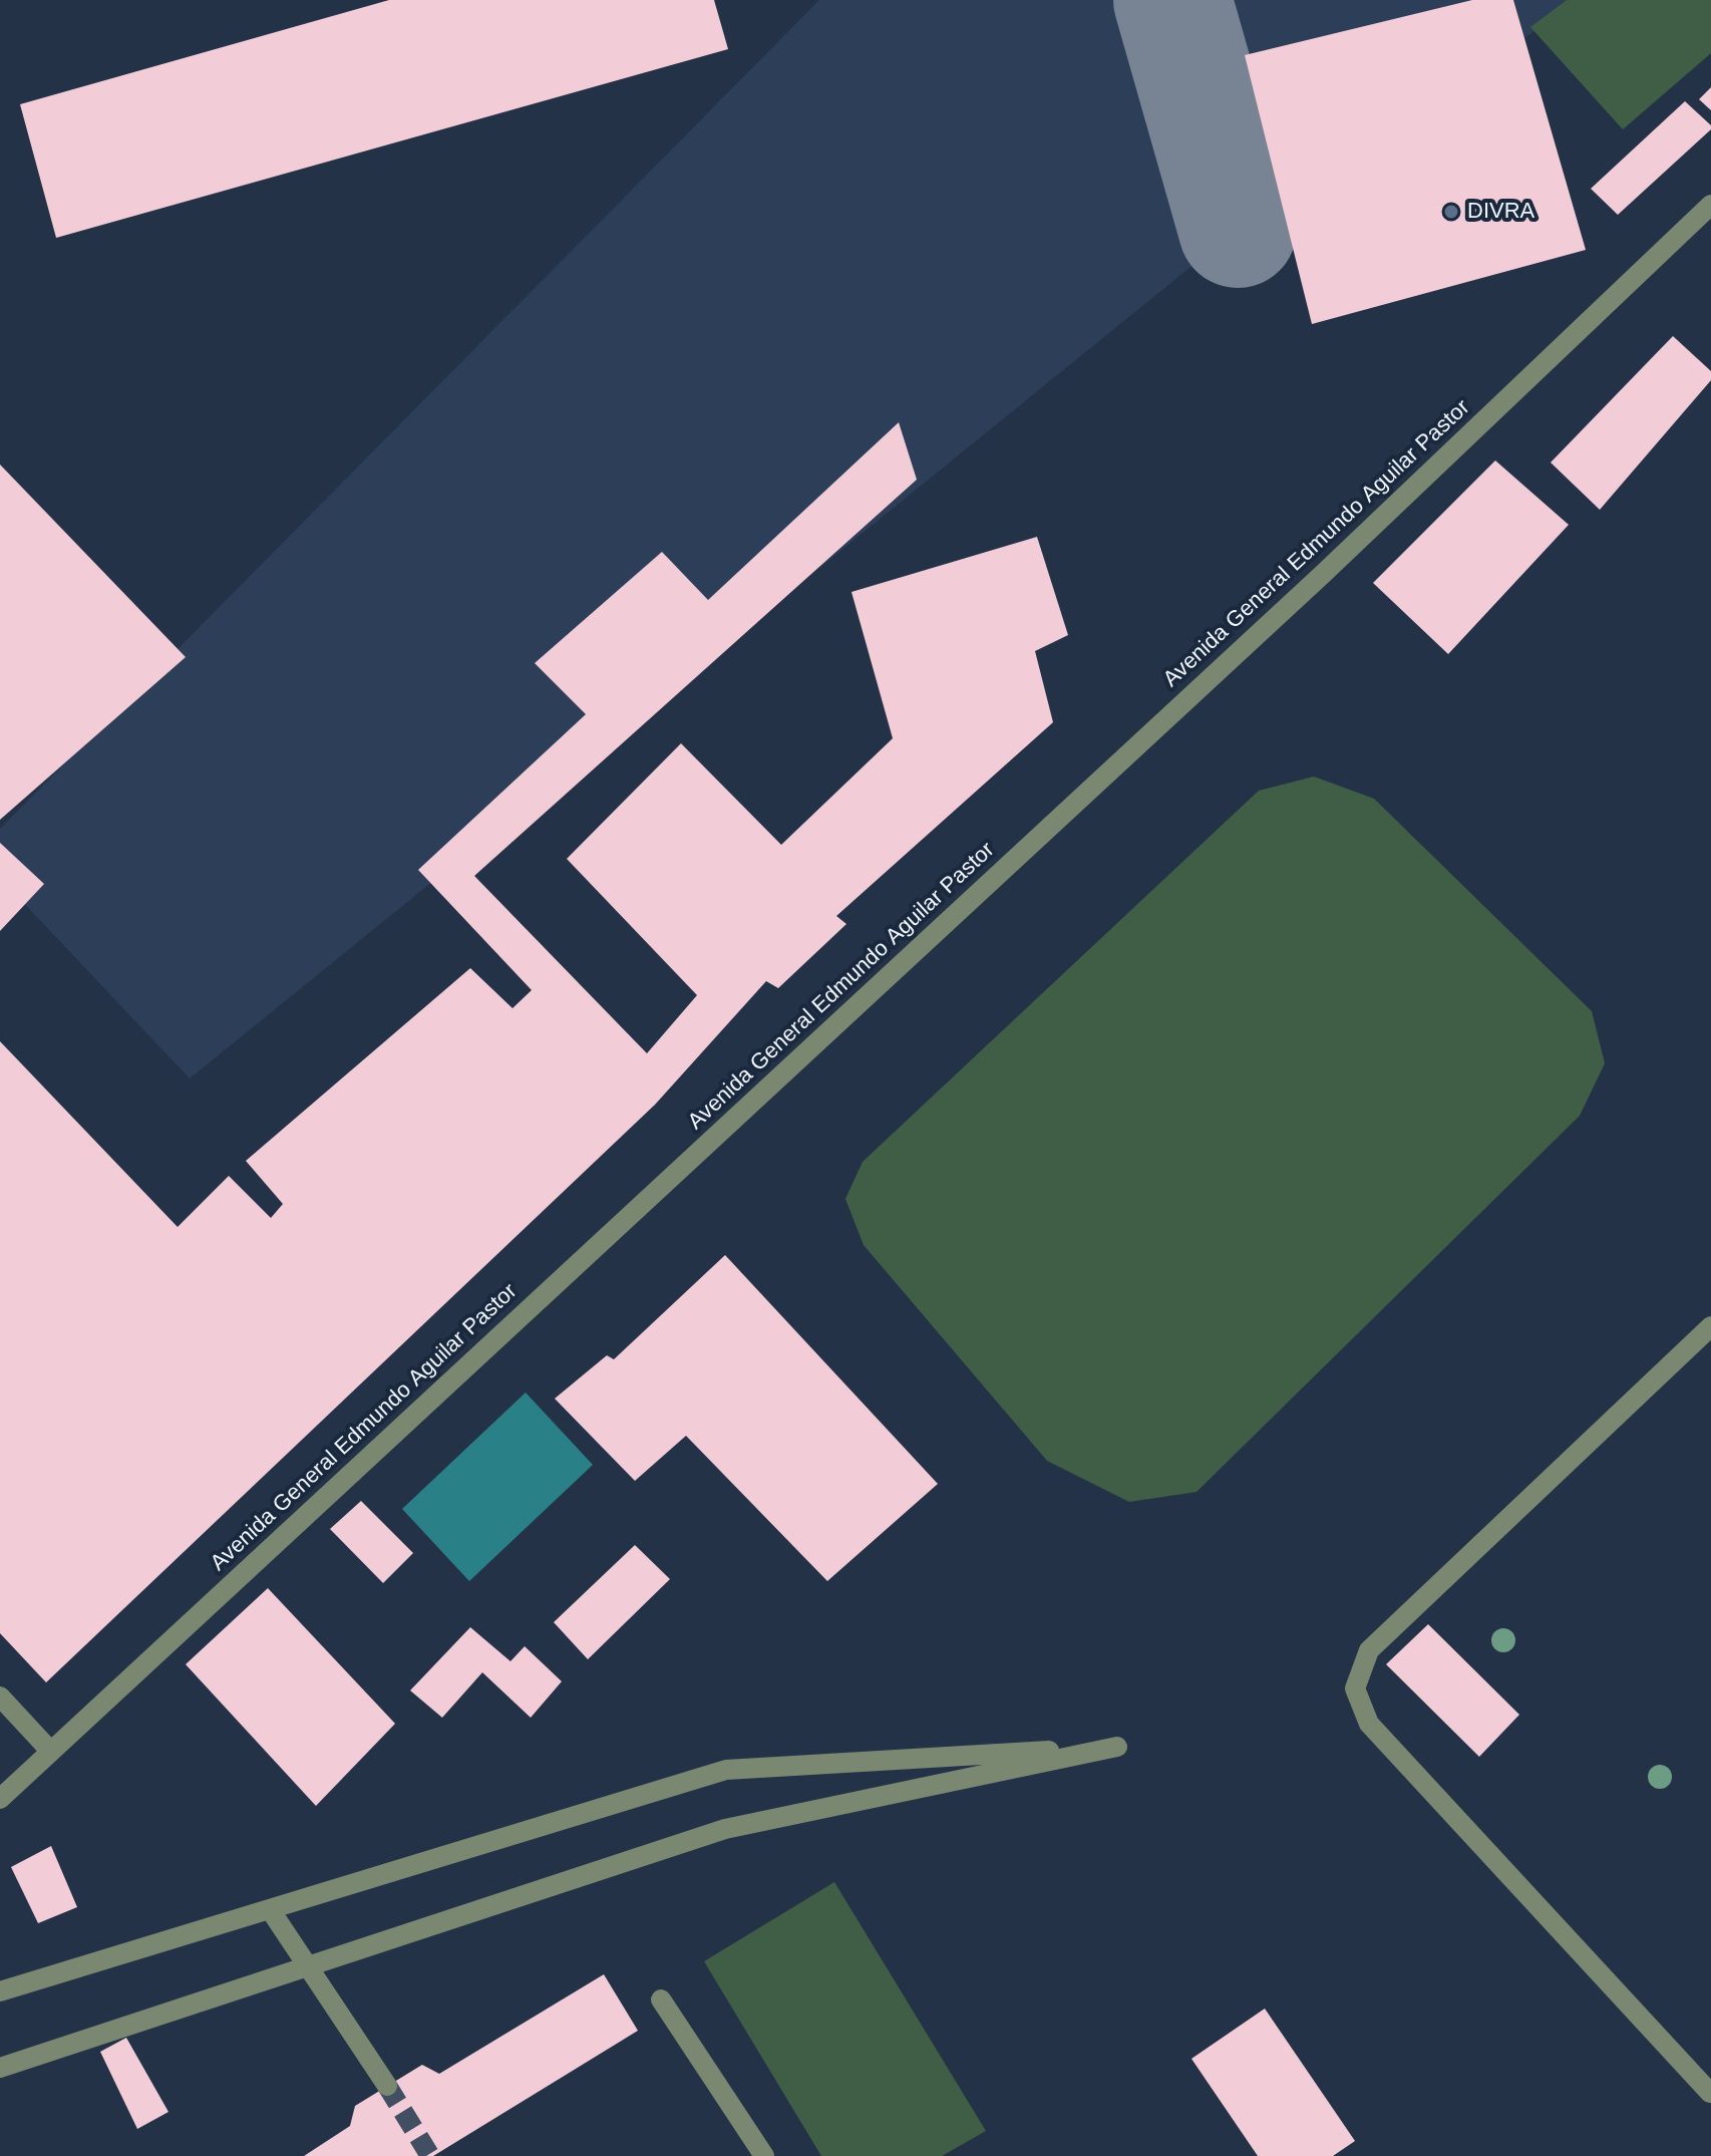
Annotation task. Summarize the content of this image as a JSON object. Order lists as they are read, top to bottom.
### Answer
{
  "streets": {
    "street": ["Avenida General Edmundo Aguilar Pastor"]
  },
  "places": ["DIVRA"]
}
